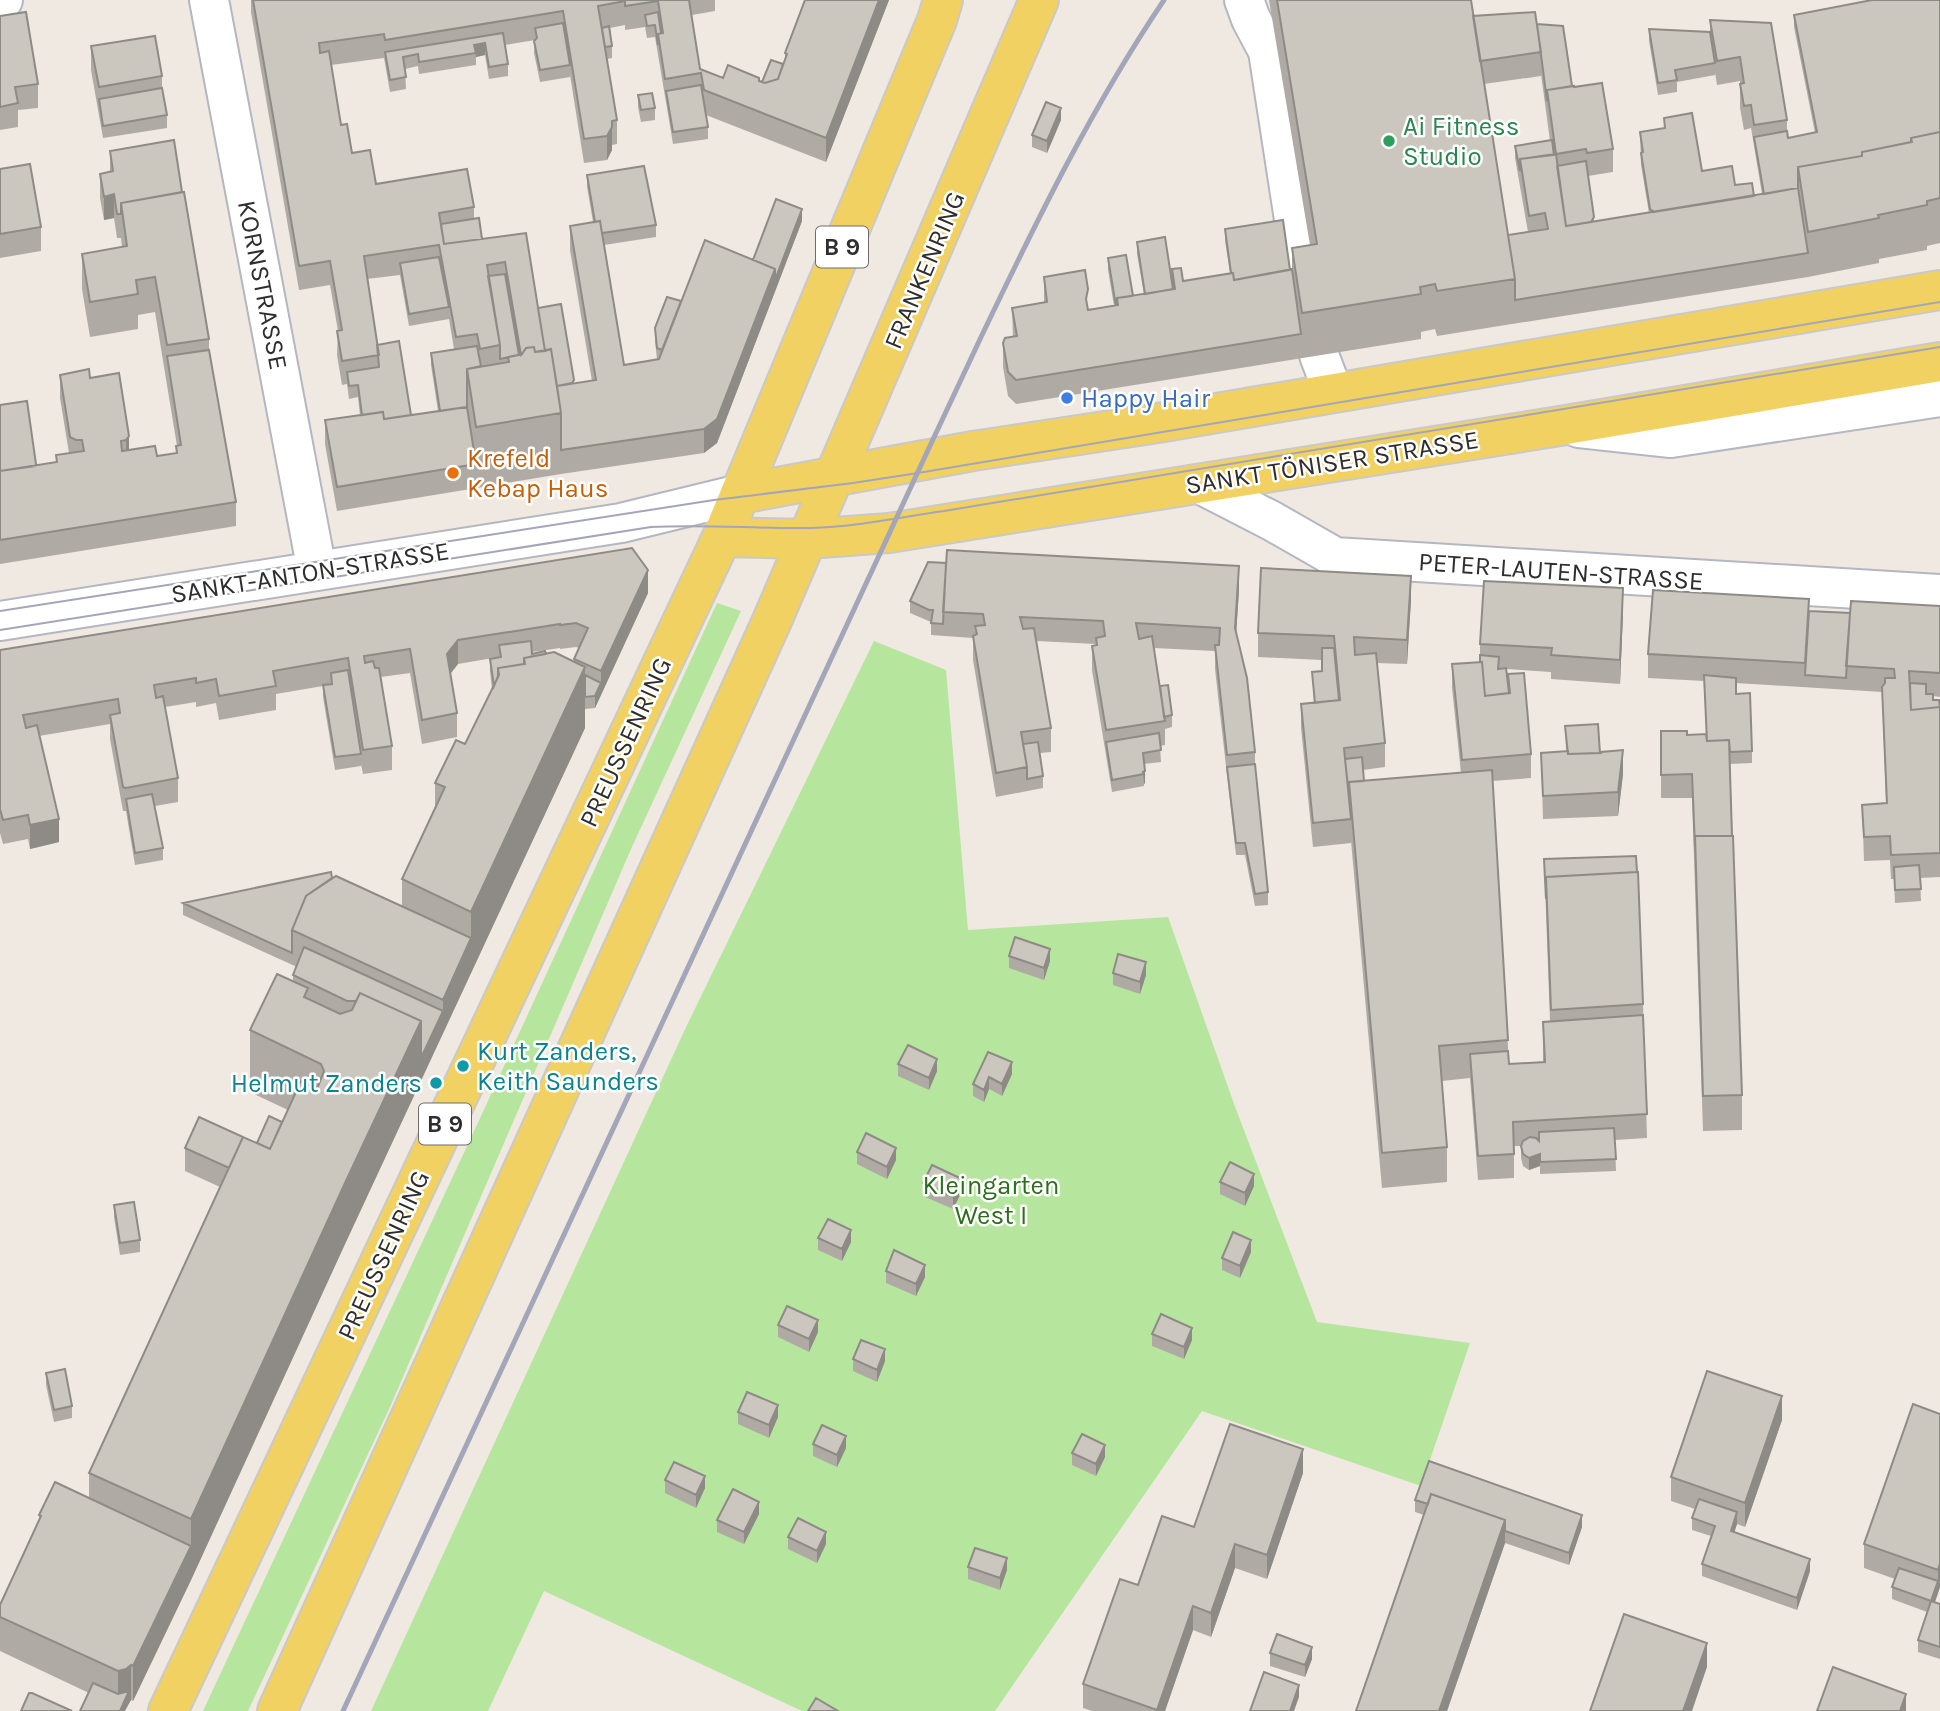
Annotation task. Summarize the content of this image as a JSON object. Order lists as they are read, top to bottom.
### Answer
{
  "streets": {
    "main road": [
      "B 9",
      "FRANKENRING",
      "SANKT TÖNISER STRASSE",
      "PREUSSENRING"
    ],
    "street": ["KORNSTRASSE", "PETER-LAUTEN-STRASSE", "SANKT-ANTON-STRASSE"]
  },
  "crossings": [
    ["B 9", "SANKT-ANTON-STRASSE"],
    ["B 9", "PREUSSENRING"],
    ["FRANKENRING", "SANKT TÖNISER STRASSE"],
    ["KORNSTRASSE", "SANKT-ANTON-STRASSE"],
    ["SANKT TÖNISER STRASSE", "PETER-LAUTEN-STRASSE"],
    ["SANKT TÖNISER STRASSE", "SANKT-ANTON-STRASSE"],
    ["SANKT TÖNISER STRASSE", "PREUSSENRING"],
    ["SANKT-ANTON-STRASSE", "PREUSSENRING"]
  ],
  "parks": ["Kleingarten West I"],
  "places": [
    "Ai Fitness Studio",
    "Happy Hair",
    "Krefeld Kebap Haus",
    "Kurt Zanders, Keith Saunders",
    "Helmut Zanders"
  ]
}
